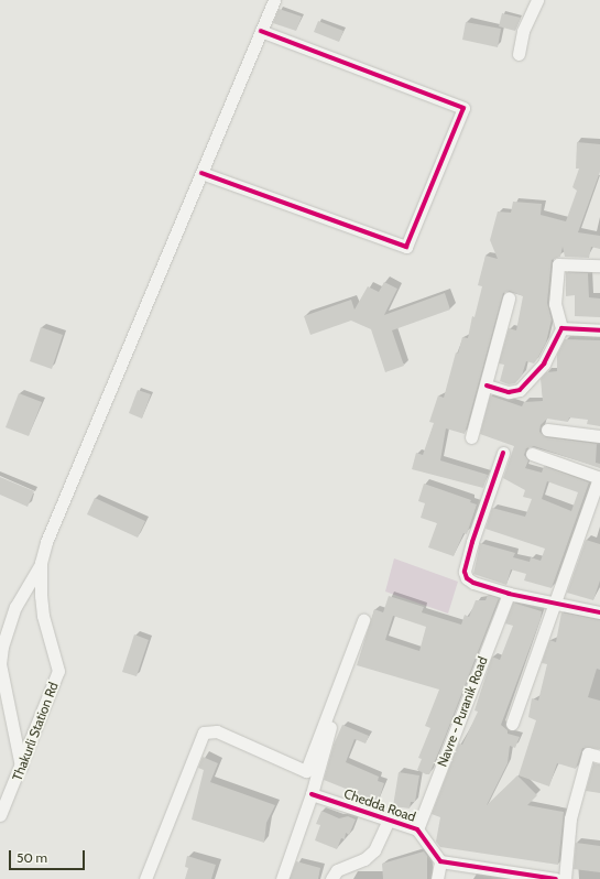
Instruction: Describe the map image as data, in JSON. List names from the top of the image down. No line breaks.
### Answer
{"streets":{"street":["Navre - Puranik Road","Thakurli Station Rd","Chedda Road"]},"crossings":[["Navre - Puranik Road","Chedda Road"]],"scale_bar":"50 m"}
